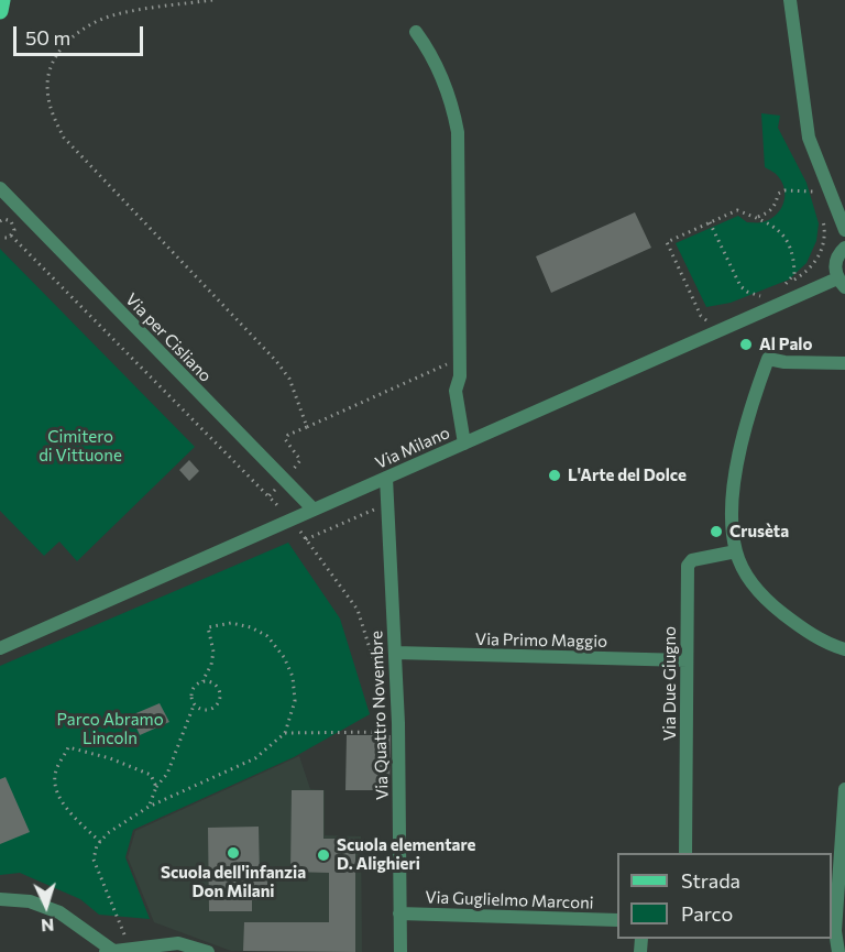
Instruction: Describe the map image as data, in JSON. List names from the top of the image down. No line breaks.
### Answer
{"streets":{"street":["Via per Cisliano","Via Milano","Via Primo Maggio","Via Due Giugno","Via Quattro Novembre","Via Guglielmo Marconi"]},"crossings":[["Via per Cisliano","Via Milano"],["Via Milano","Via Quattro Novembre"],["Via Primo Maggio","Via Due Giugno"],["Via Primo Maggio","Via Quattro Novembre"],["Via Quattro Novembre","Via Guglielmo Marconi"]],"parks":["Cimitero di Vittuone","Parco Abramo Lincoln"],"places":["Al Palo","L'Arte del Dolce","Crusèta","Scuola dell'infanzia Don Milani","Scuola elementare D. Alighieri"],"legend":["Strada","Parco"],"scale_bar":"50 m","north":"bottom"}
